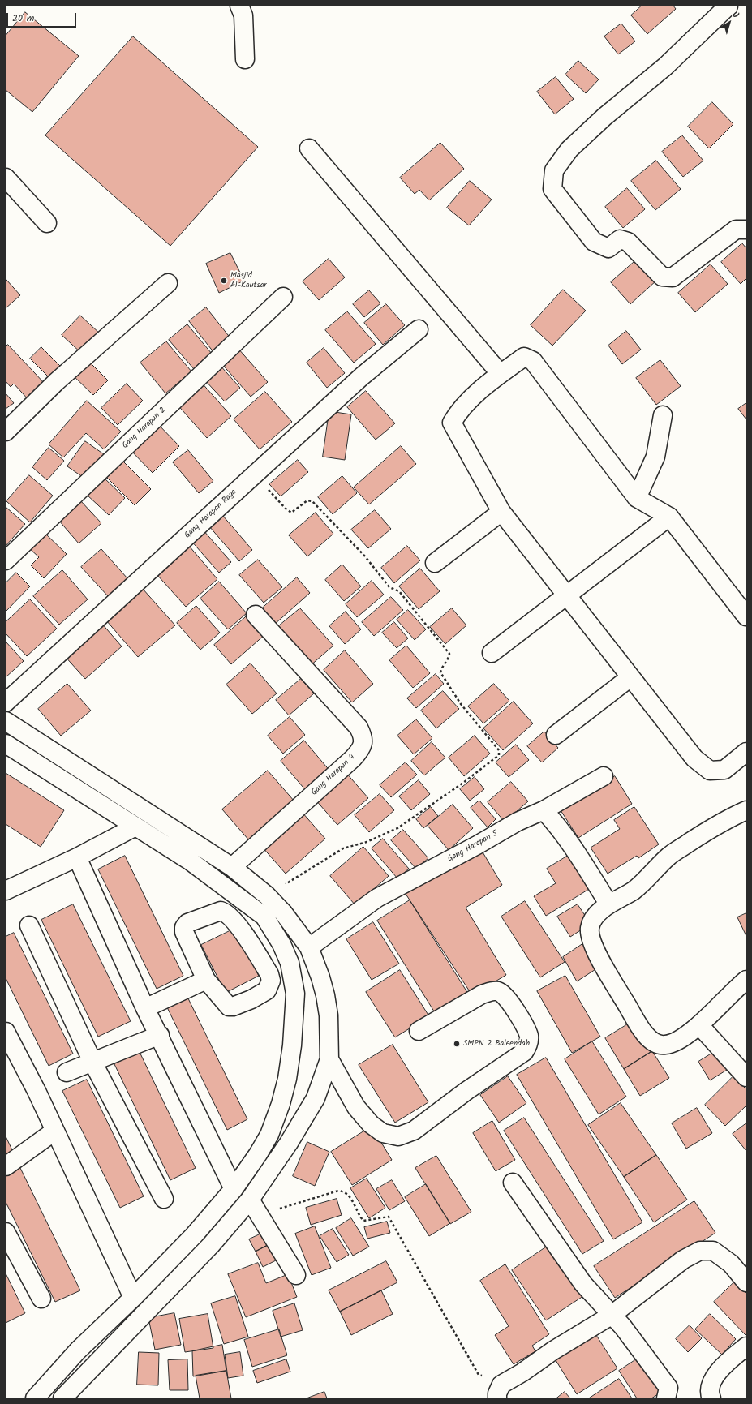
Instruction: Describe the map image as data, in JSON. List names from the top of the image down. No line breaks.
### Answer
{"streets":{"street":["Gang Harapan 2","Gang Harapan Raya","Gang Harapan 4","Gang Harapan 5"]},"places":["Masjid Al-Kautsar","SMPN 2 Baleendah"],"scale_bar":"20 m","north":"top right"}
